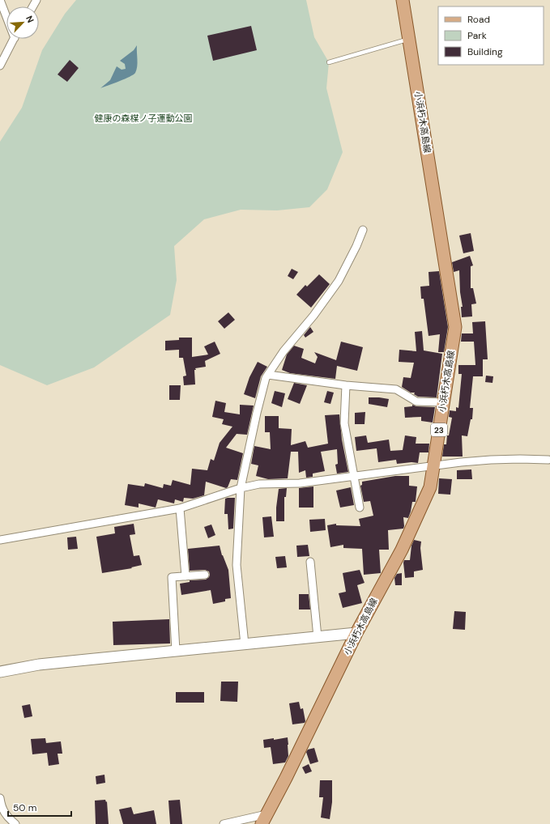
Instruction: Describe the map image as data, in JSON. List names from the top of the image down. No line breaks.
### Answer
{"streets":{"main road":["小浜朽木高島線","23"]},"parks":["健康の森楳ノ子運動公園"],"legend":["Road","Park","Building"],"scale_bar":"50 m","north":"top right"}
